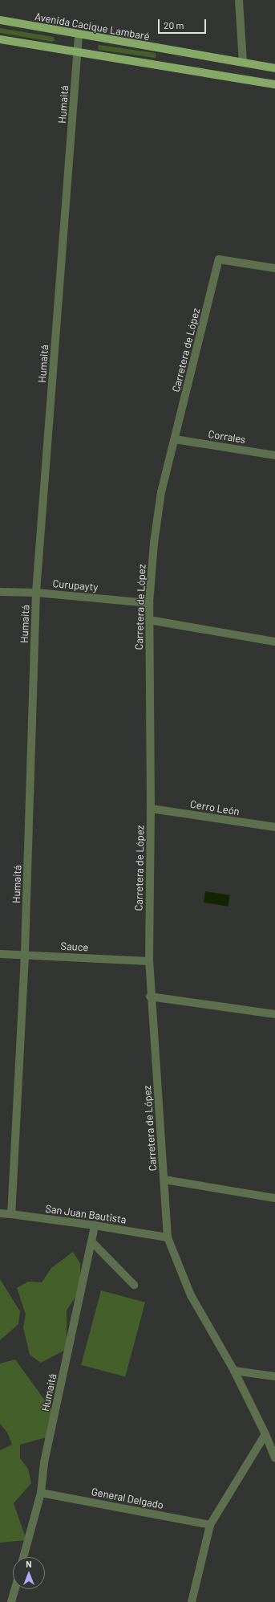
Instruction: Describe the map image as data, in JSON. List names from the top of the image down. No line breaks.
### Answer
{"streets":{"main road":["Avenida Cacique Lambaré"],"street":["Humaitá","Carretera de López","Corrales","Curupayty","Cerro León","Sauce","San Juan Bautista","General Delgado"]},"crossings":[["Avenida Cacique Lambaré","Humaitá"],["Humaitá","Curupayty"],["Humaitá","Sauce"],["Humaitá","San Juan Bautista"],["Humaitá","General Delgado"],["Carretera de López","Corrales"],["Carretera de López","Curupayty"],["Carretera de López","Cerro León"],["Carretera de López","Sauce"],["Carretera de López","San Juan Bautista"]],"scale_bar":"20 m","north":"top"}
